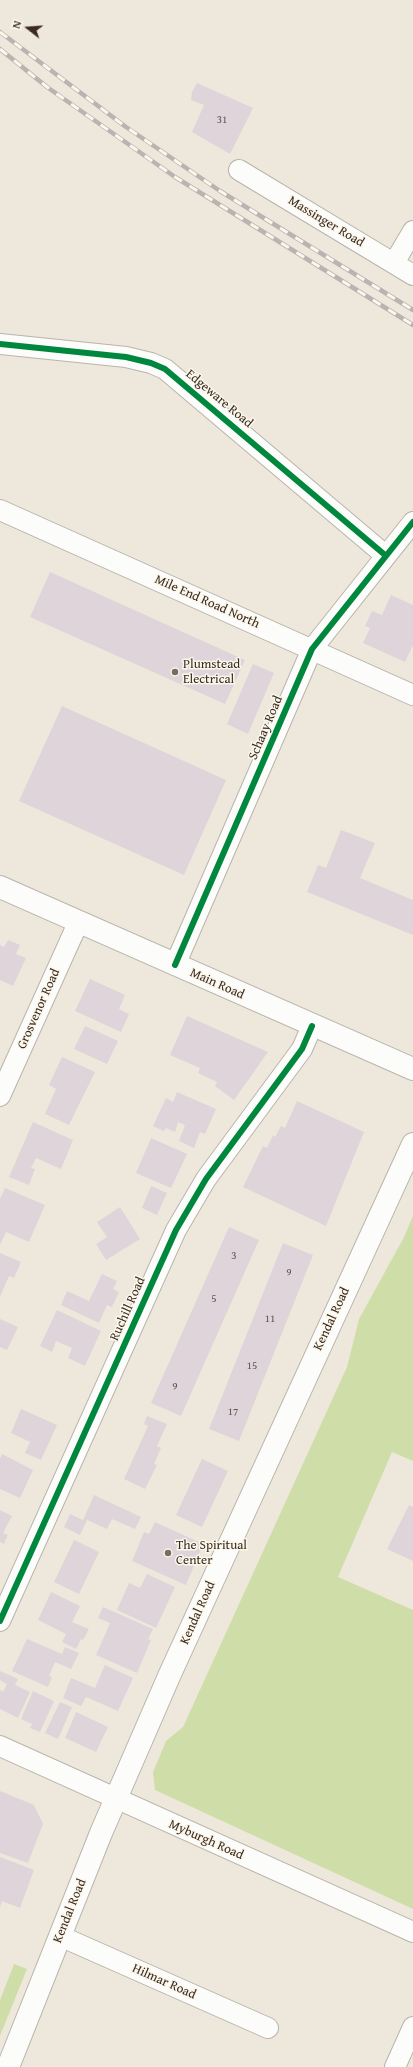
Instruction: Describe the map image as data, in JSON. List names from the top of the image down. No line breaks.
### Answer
{"streets":{"main road":["Main Road","Kendal Road"],"street":["Massinger Road","Edgeware Road","Mile End Road North","Schaay Road","Grosvenor Road","Ruchill Road","Myburgh Road","Hilmar Road"]},"crossings":[["Edgeware Road","Schaay Road"],["Mile End Road North","Schaay Road"],["Schaay Road","Main Road"],["Main Road","Grosvenor Road"],["Main Road","Ruchill Road"],["Kendal Road","Myburgh Road"],["Kendal Road","Hilmar Road"]],"places":["Plumstead Electrical","The Spiritual Center"],"house_numbers":["31","3","9","5","11","15","9","17"],"north":"left"}
